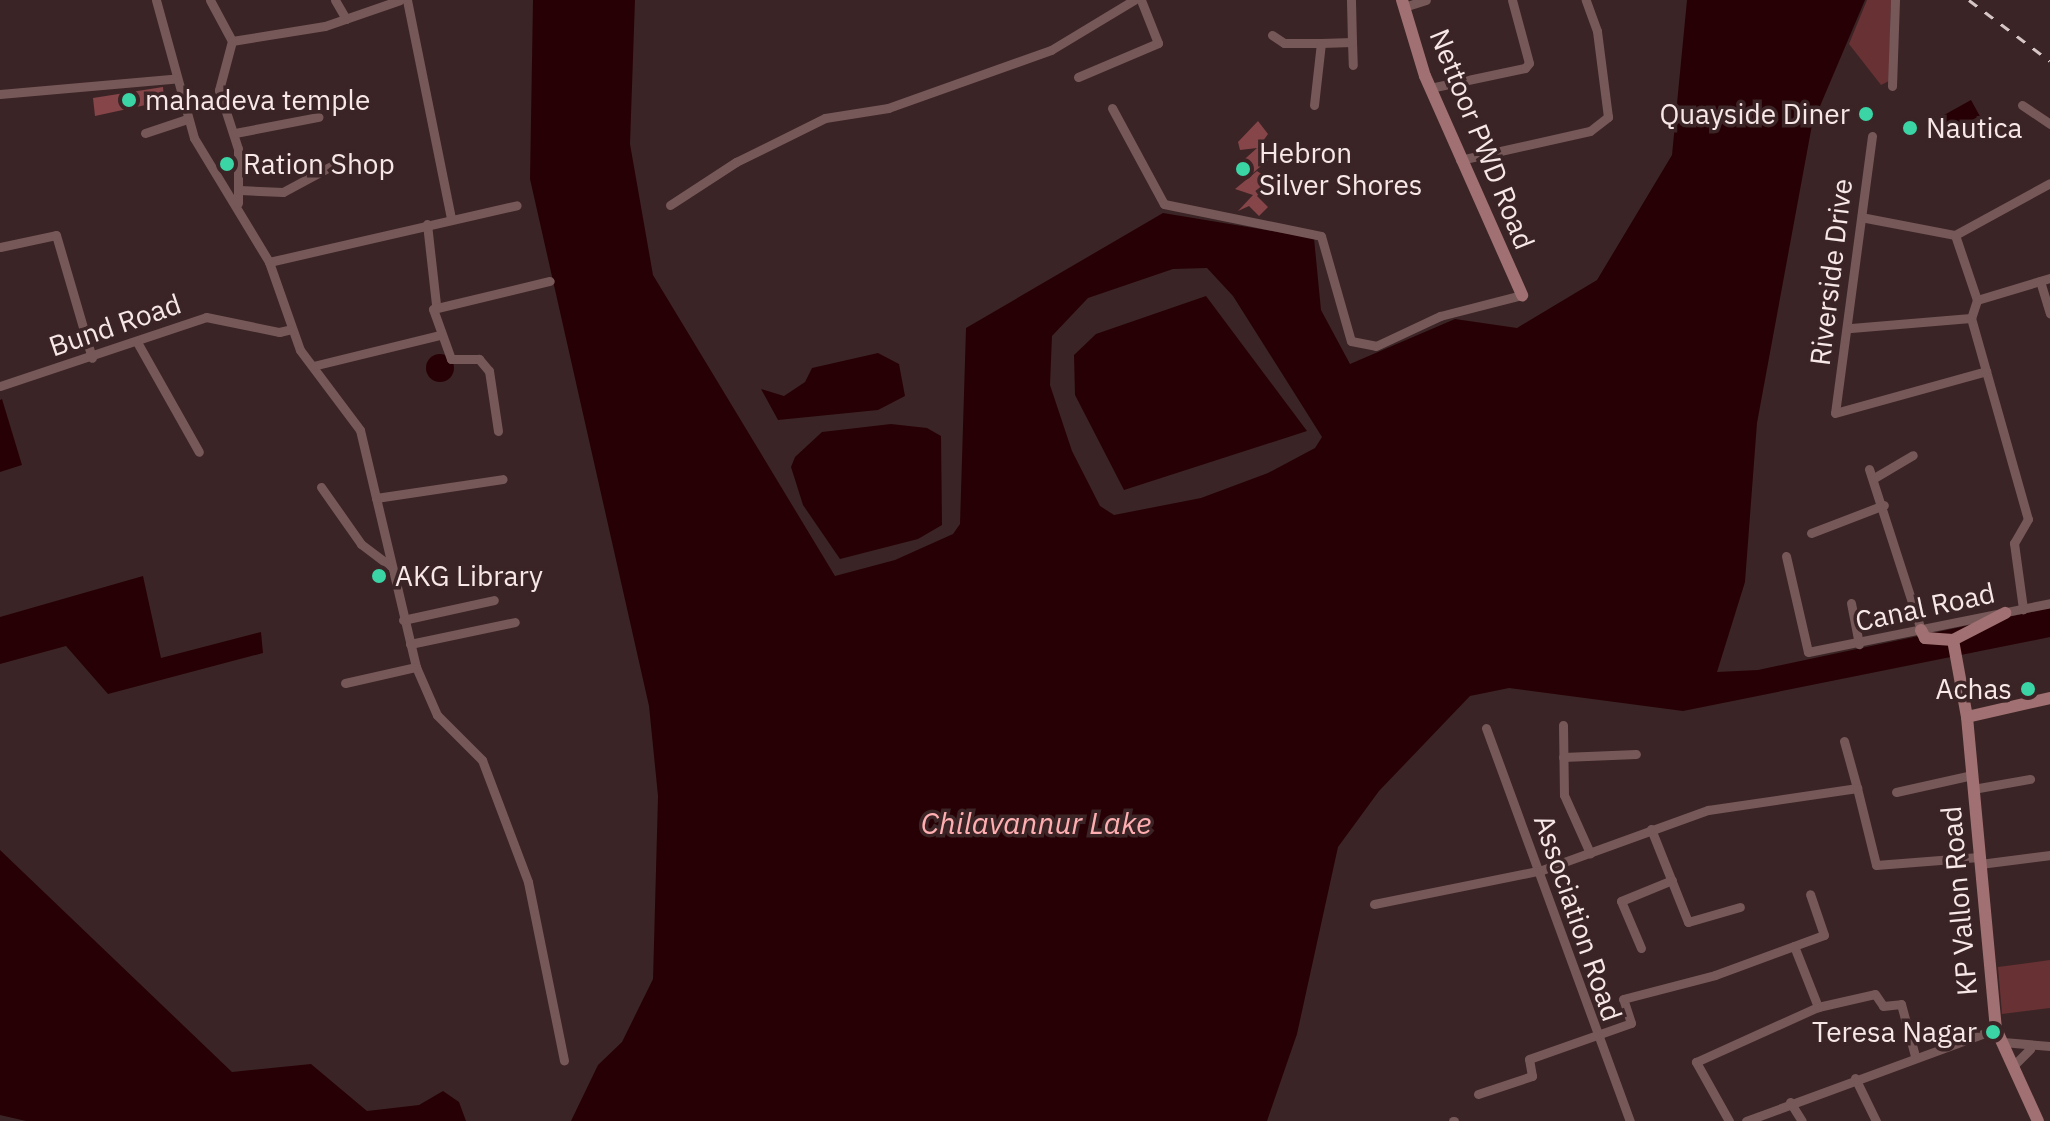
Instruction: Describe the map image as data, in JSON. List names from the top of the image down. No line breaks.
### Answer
{"streets":{"street":["Nettoor PWD Road","Riverside Drive","Bund Road","Canal Road","KP Vallon Road","Association Road"]},"water":["Chilavannur Lake"],"places":["mahadeva temple","Quayside Diner","Nautica","Ration Shop","Hebron Silver Shores","AKG Library","Achas","Teresa Nagar"]}
